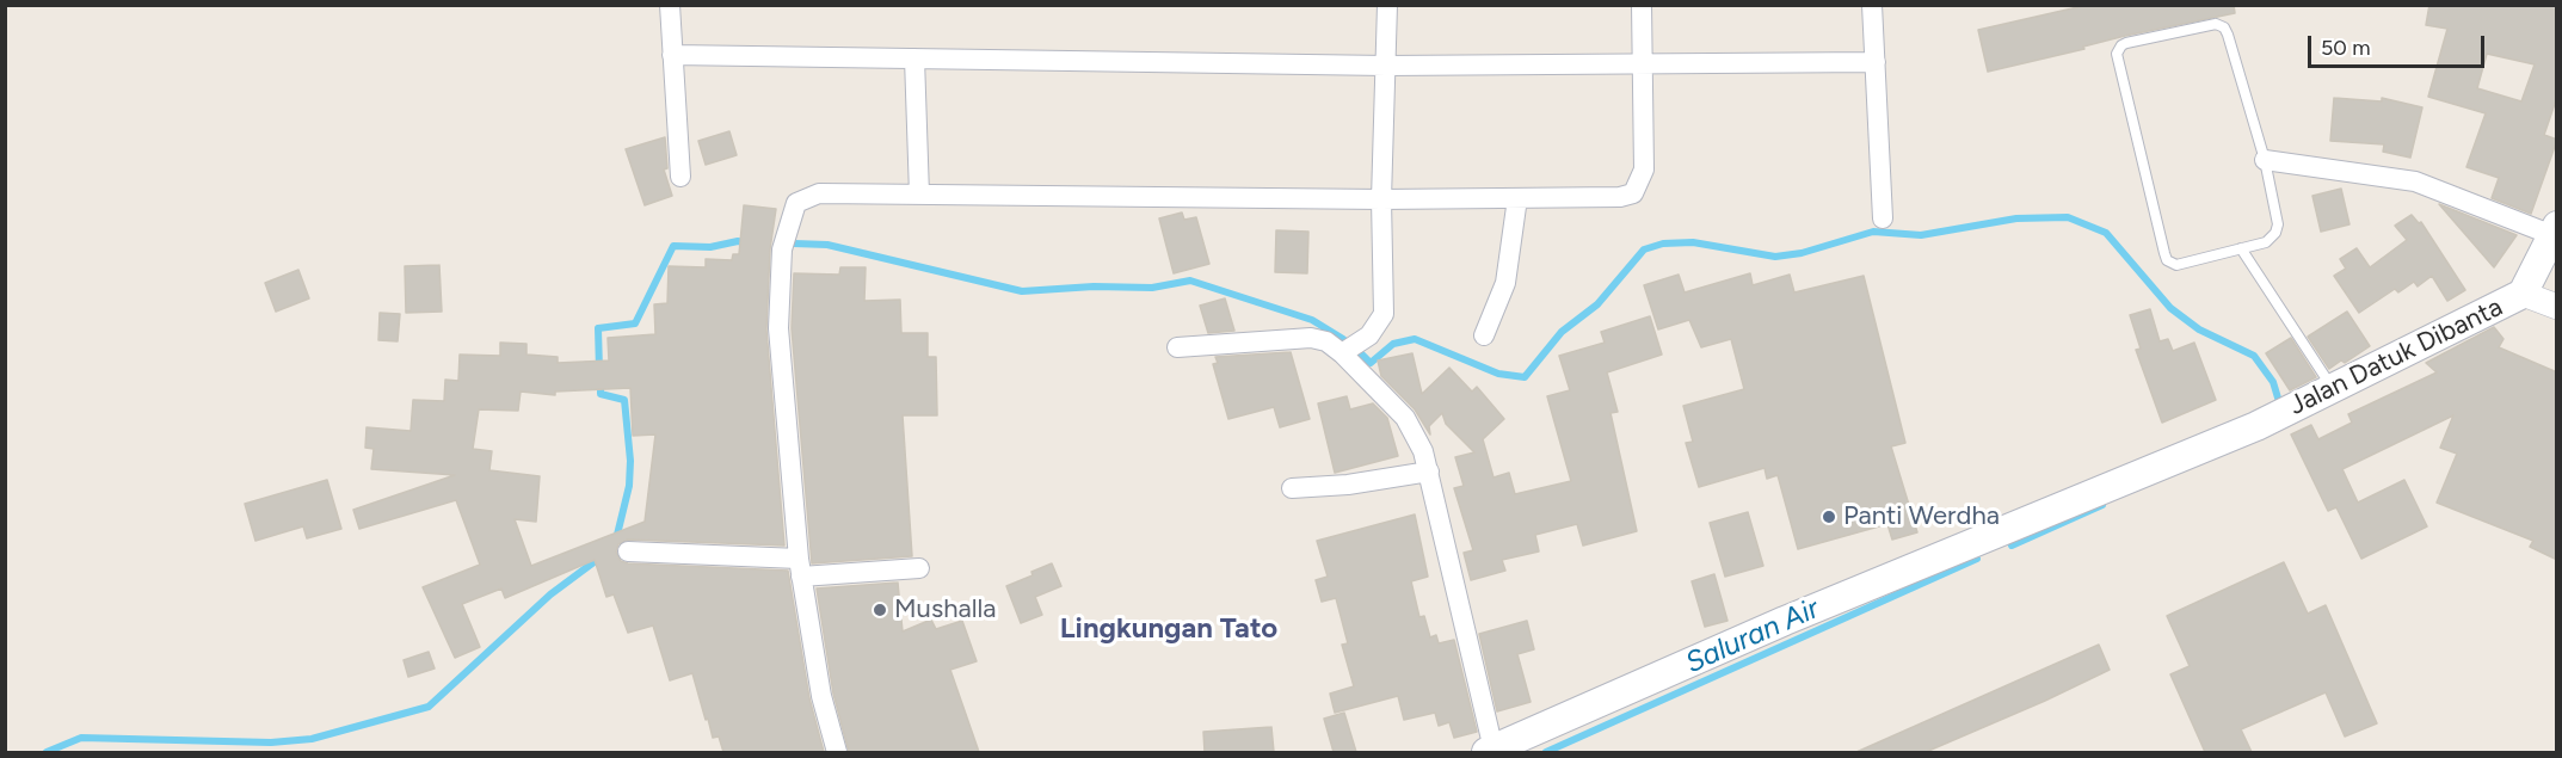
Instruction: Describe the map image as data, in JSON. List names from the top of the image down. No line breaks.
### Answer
{"streets":{"main road":["Jalan Datuk Dibanta"]},"districts":["Lingkungan Tato"],"water":["Saluran Air"],"places":["Panti Werdha","Mushalla"],"scale_bar":"50 m"}
